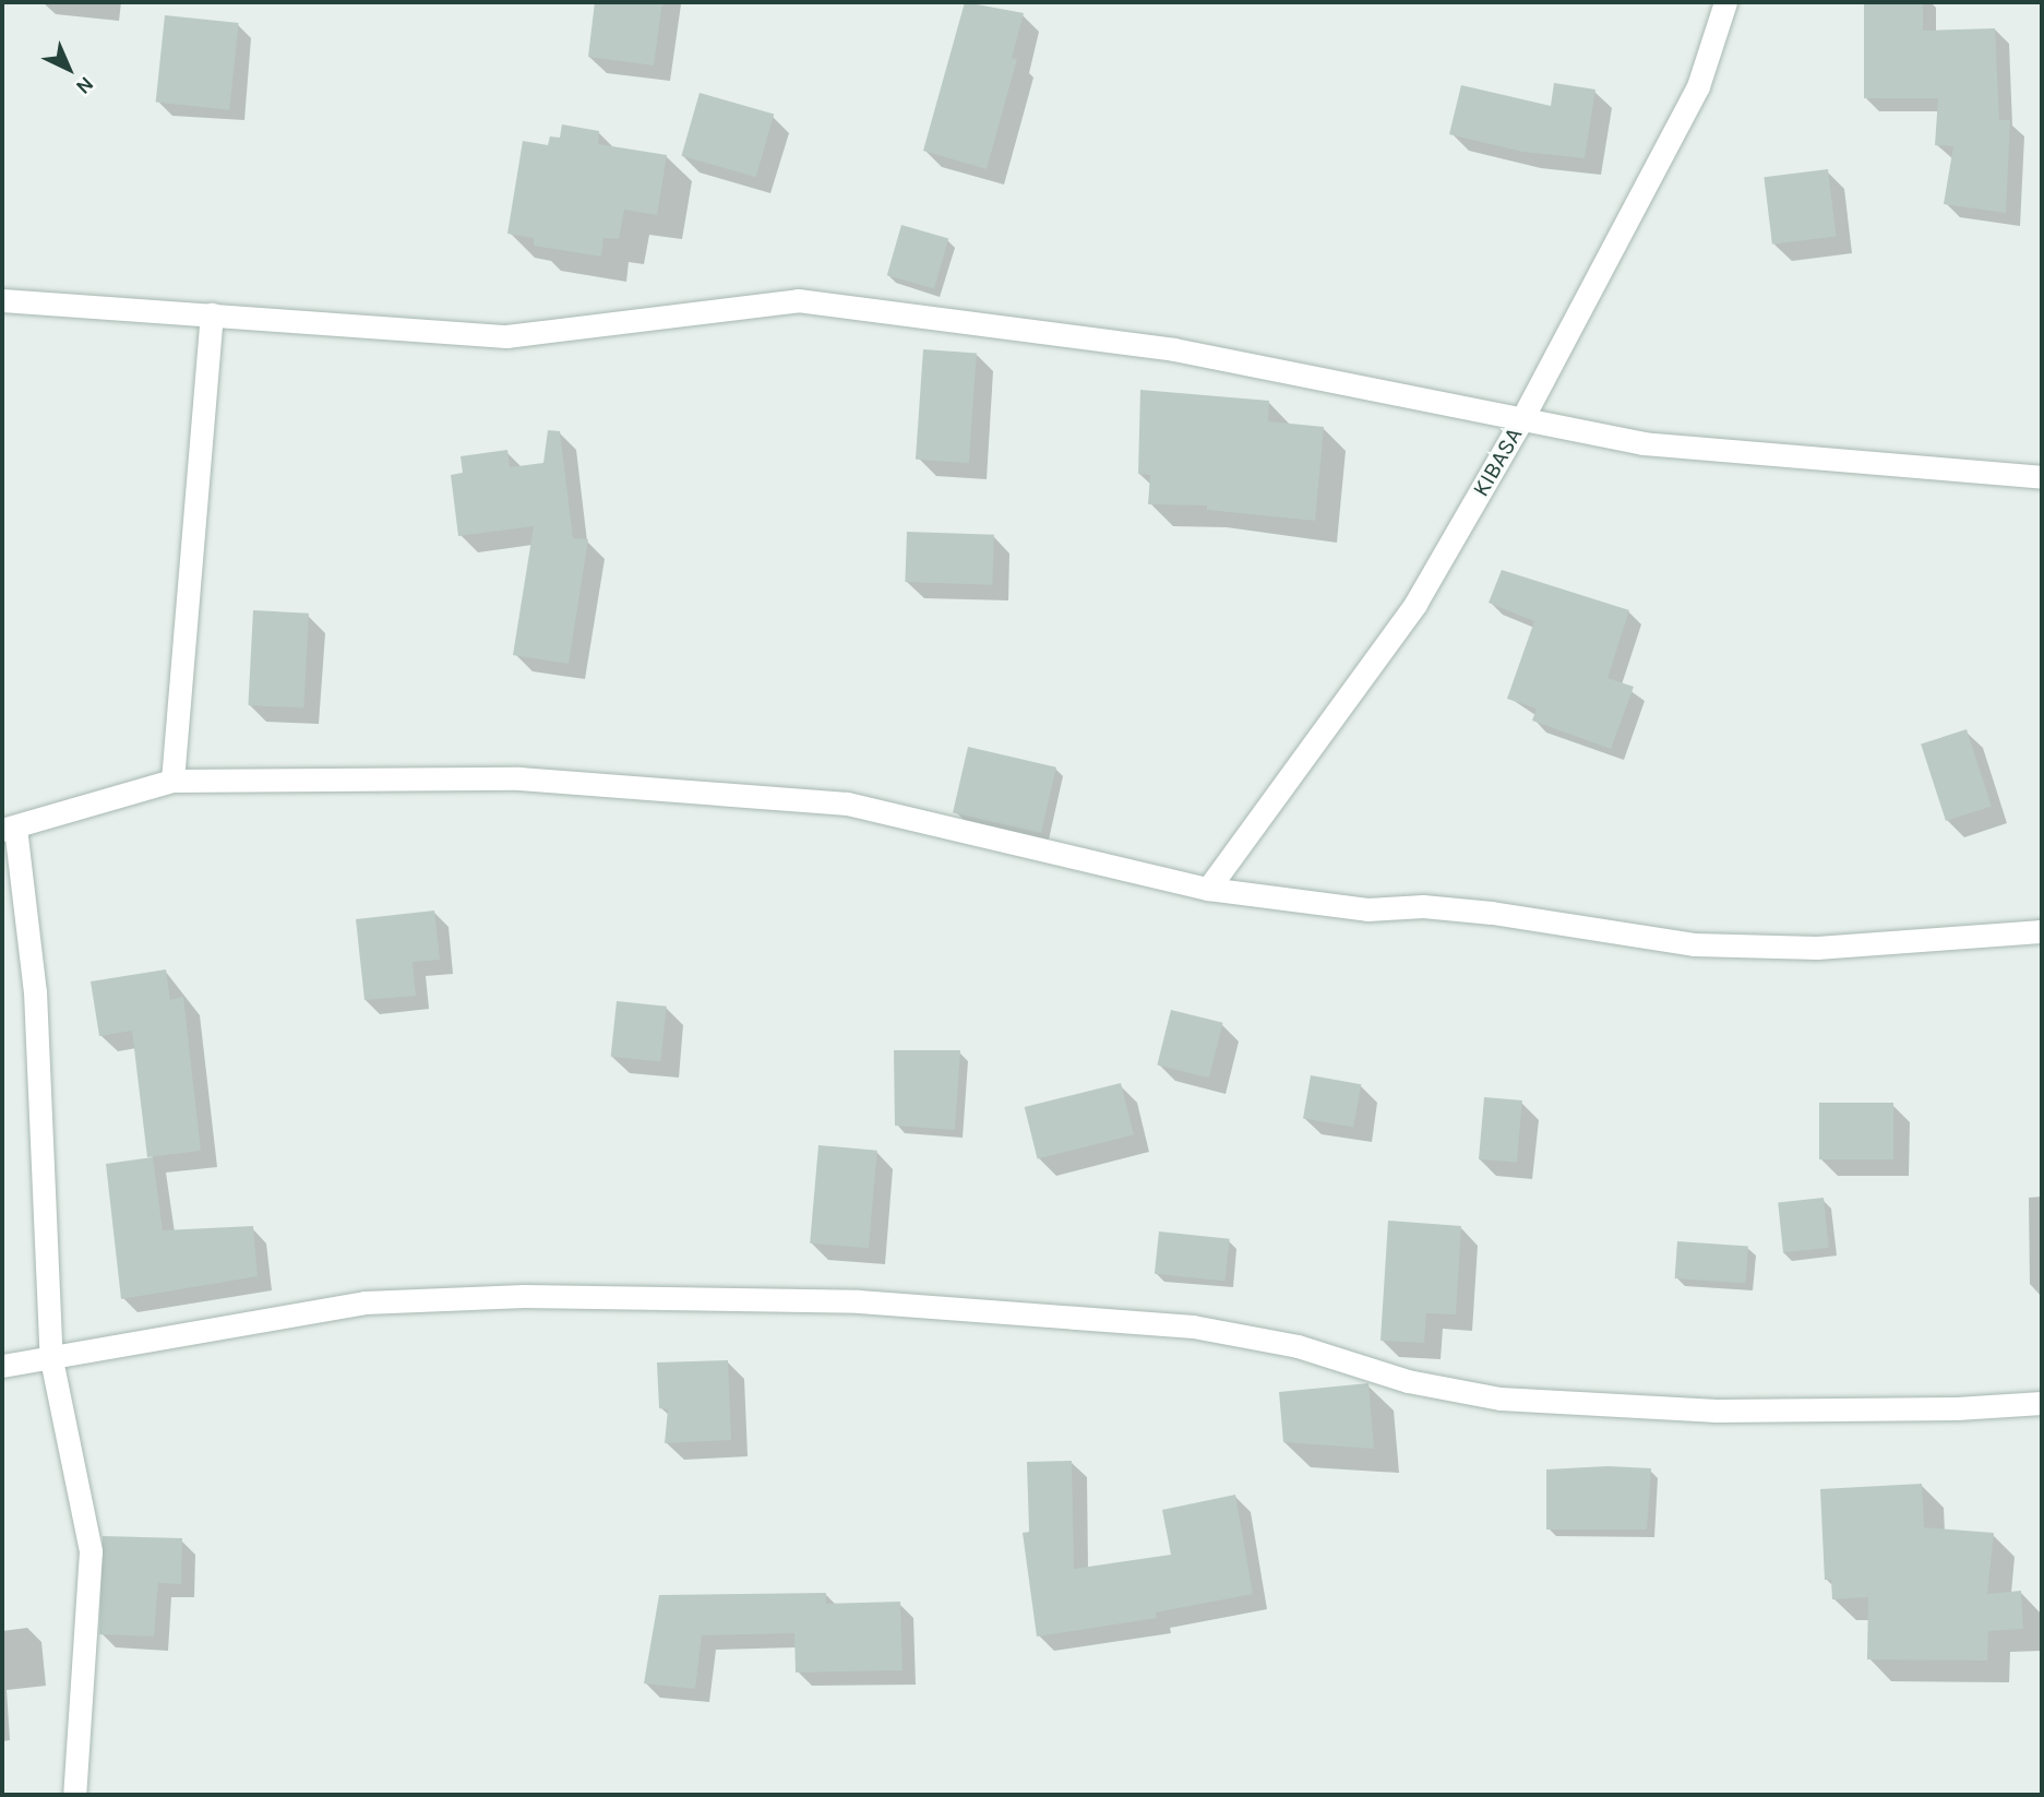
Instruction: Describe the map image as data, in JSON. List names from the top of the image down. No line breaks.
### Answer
{"streets":{"street":["KIBASA"]},"north":"bottom right"}
